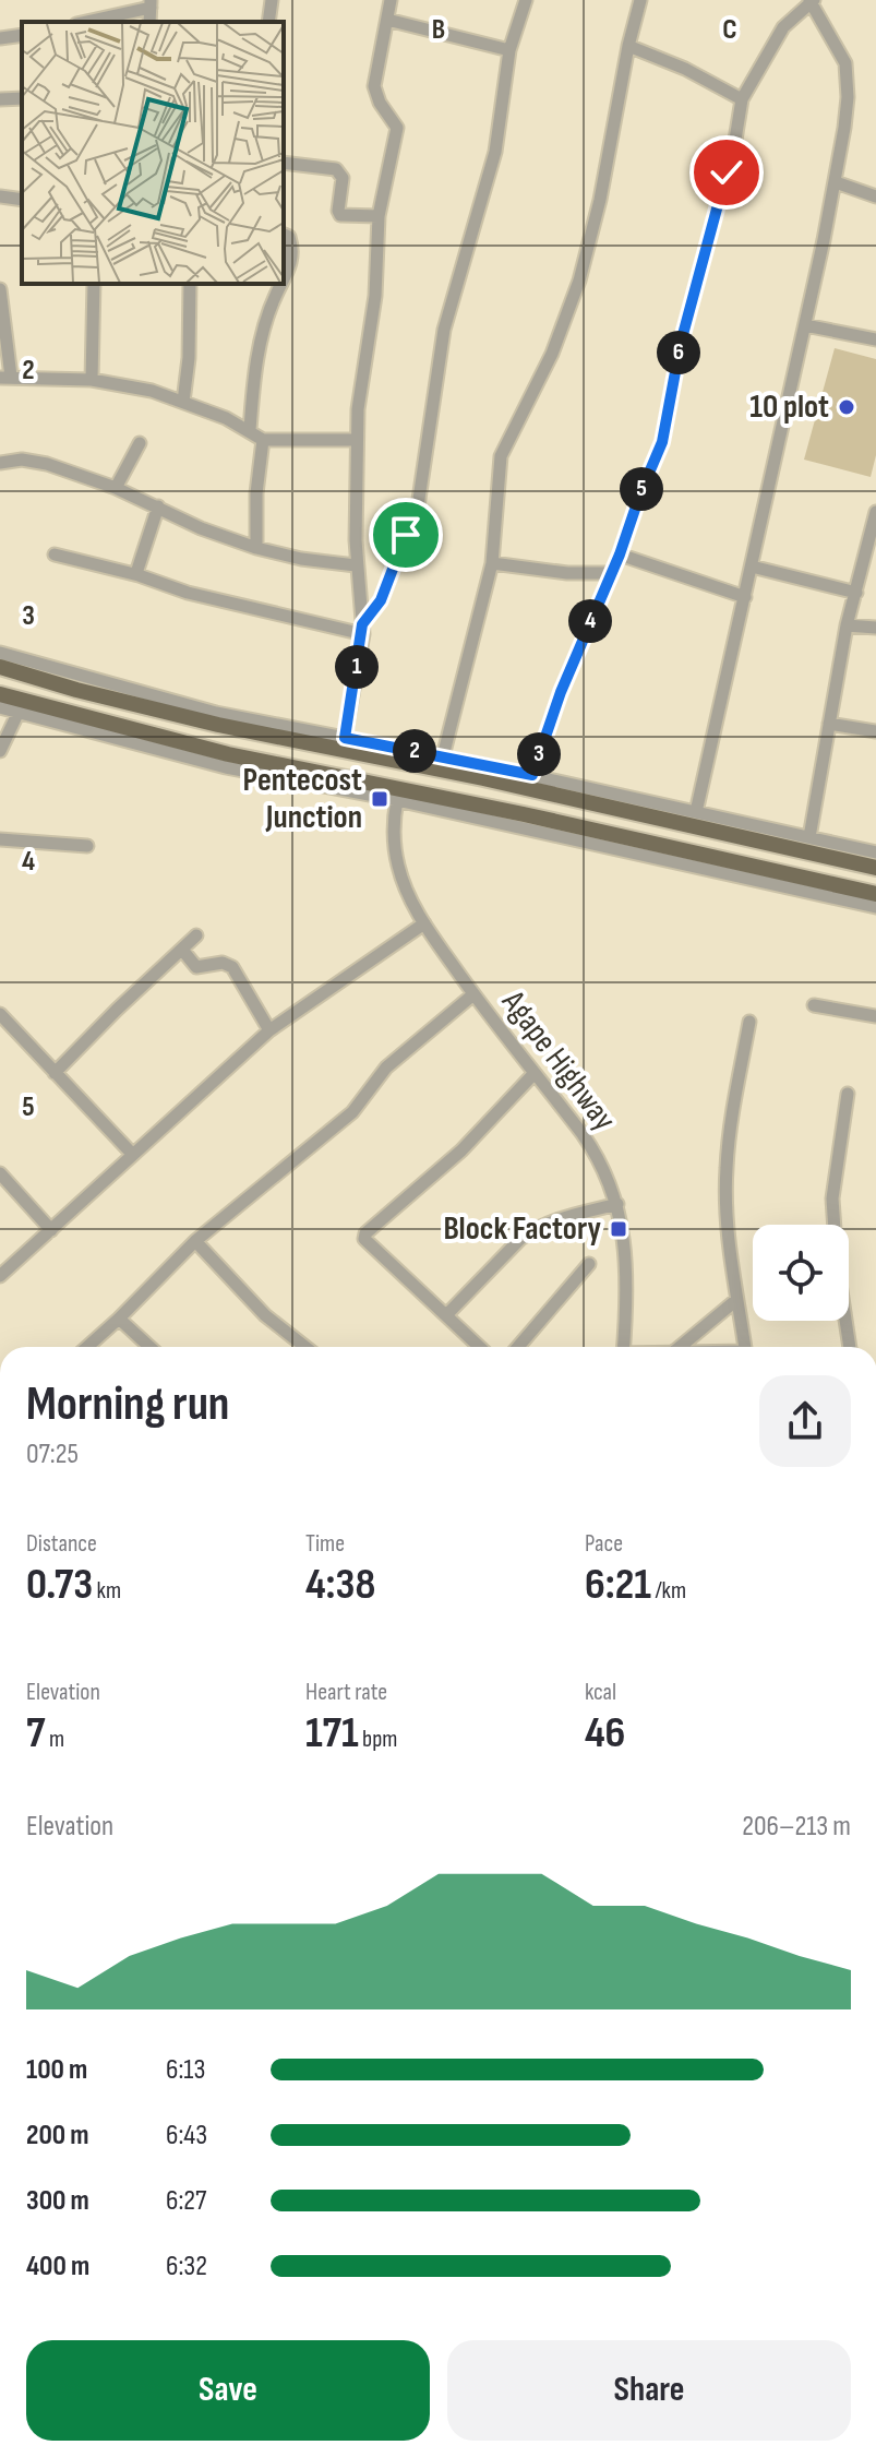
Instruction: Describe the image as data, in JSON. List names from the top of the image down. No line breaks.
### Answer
{"streets":{"street":["Agape Highway"]},"places":{"other":["10 plot"],"transit":["Pentecost Junction","Block Factory"]},"page":{"pins":["6","5","4","1","2","3"],"heading":["Morning run","07:25"],"stats":[["Distance","0.73 km"],["Time","4:38"],["Pace","6:21 /km"],["Elevation","7 m"],["Heart rate","171 bpm"],["kcal","46"]],"chart":["Elevation","206–213 m"],"list":[{"name":"100 m","note":"6:13"},{"name":"200 m","note":"6:43"},{"name":"300 m","note":"6:27"},{"name":"400 m","note":"6:32"}],"buttons":["Save","Share"]},"grid":{"columns":["B","C"],"rows":["2","3","4","5"]}}
